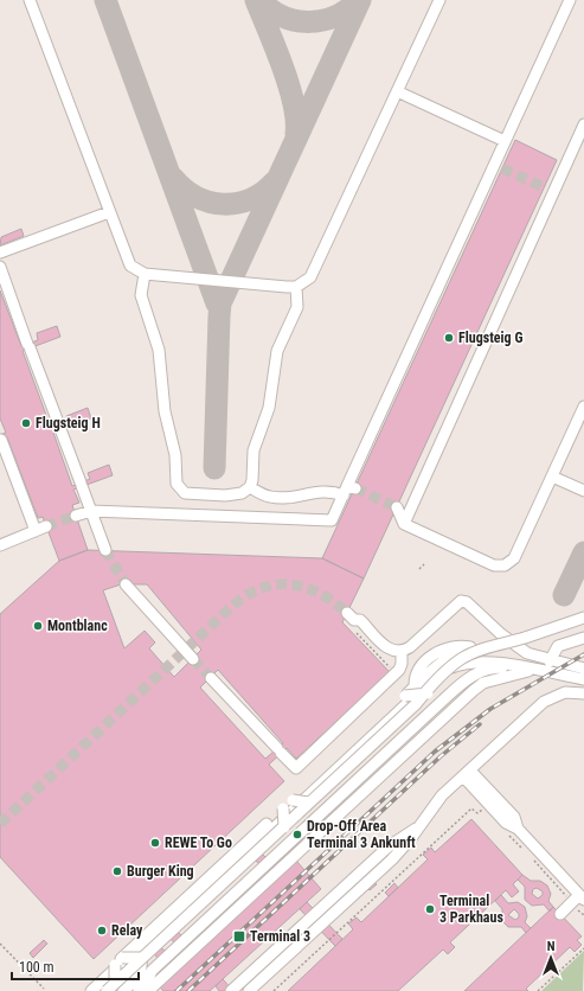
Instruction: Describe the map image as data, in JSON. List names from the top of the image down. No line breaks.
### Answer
{"places":{"other":["Flugsteig G","Flugsteig H","Montblanc","Drop-Off Area Terminal 3 Ankunft","REWE To Go","Burger King","Terminal 3 Parkhaus","Relay"],"transit":["Terminal 3"]},"scale_bar":"100 m","north":"top"}
